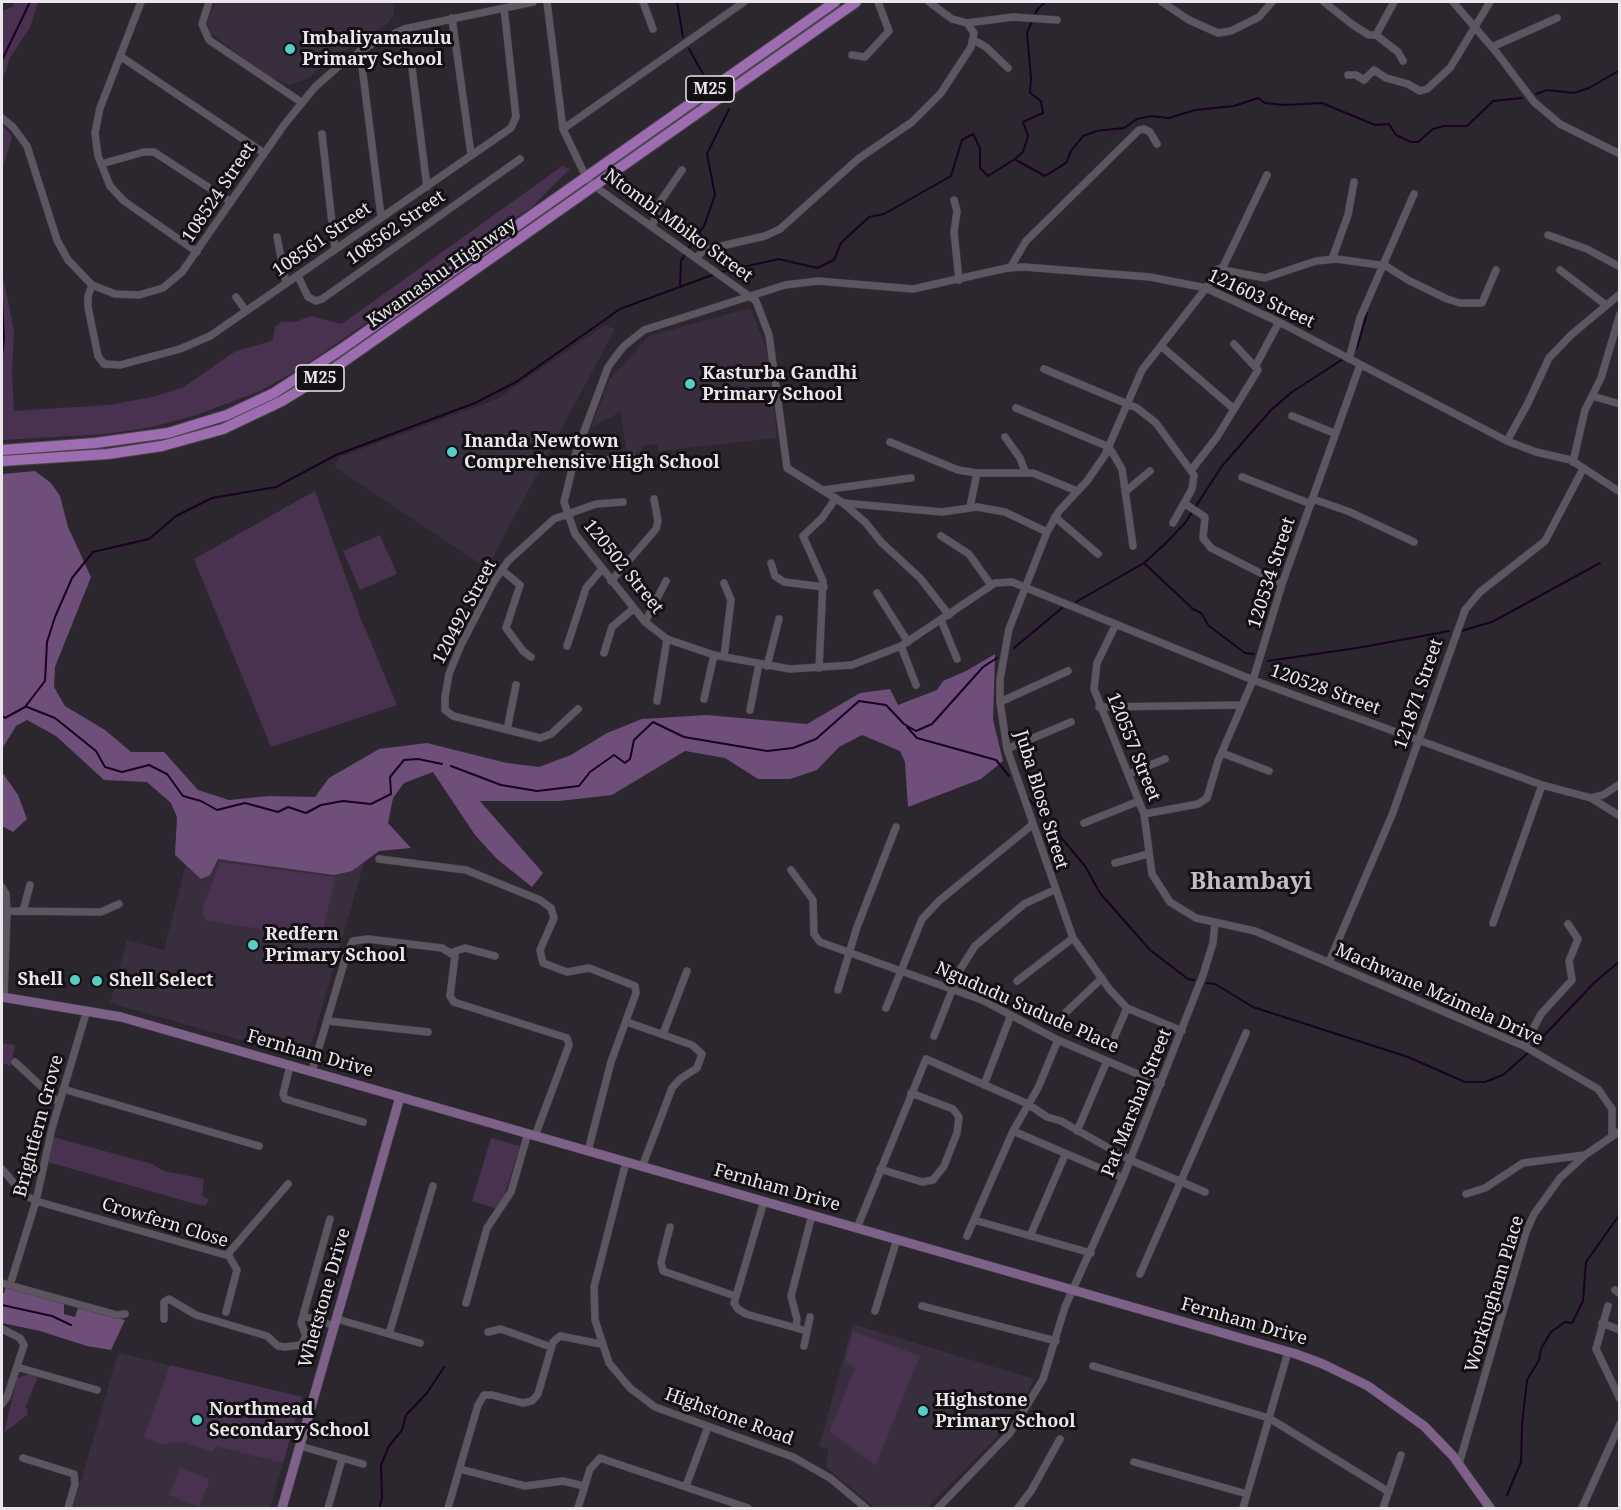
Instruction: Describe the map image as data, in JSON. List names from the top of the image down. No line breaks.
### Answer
{"streets":{"main road":["M25","Kwamashu Highway"],"street":["108524 Street","Ntombi Mbiko Street","108562 Street","108561 Street","121603 Street","120502 Street","120534 Street","120492 Street","120528 Street","121871 Street","120557 Street","Juba Blose Street","Machwane Mzimela Drive","Ngududu Sudude Place","Fernham Drive","Pat Marshal Street","Brightfern Grove","Crowfern Close","Workingham Place","Whetstone Drive","Highstone Road"]},"crossings":[["108524 Street","108561 Street"],["Ntombi Mbiko Street","Kwamashu Highway"],["Ntombi Mbiko Street","121603 Street"],["Ntombi Mbiko Street","120502 Street"],["108562 Street","108561 Street"],["121603 Street","120502 Street"],["121603 Street","120534 Street"],["121603 Street","121871 Street"],["121603 Street","Juba Blose Street"],["120502 Street","120492 Street"],["120534 Street","120528 Street"],["120534 Street","120557 Street"],["120528 Street","121871 Street"],["120528 Street","120557 Street"],["120528 Street","Juba Blose Street"],["121871 Street","Machwane Mzimela Drive"],["120557 Street","Machwane Mzimela Drive"],["120557 Street","Pat Marshal Street"],["Juba Blose Street","Pat Marshal Street"],["Machwane Mzimela Drive","Pat Marshal Street"],["Machwane Mzimela Drive","Workingham Place"],["Ngududu Sudude Place","Pat Marshal Street"],["Fernham Drive","Pat Marshal Street"],["Fernham Drive","Brightfern Grove"],["Fernham Drive","Workingham Place"],["Fernham Drive","Whetstone Drive"],["Fernham Drive","Highstone Road"],["Brightfern Grove","Crowfern Close"]],"districts":["Bhambayi"],"places":["Imbaliyamazulu Primary School","Kasturba Gandhi Primary School","Inanda Newtown Comprehensive High School","Redfern Primary School","Shell","Shell Select","Highstone Primary School","Northmead Secondary School"]}
